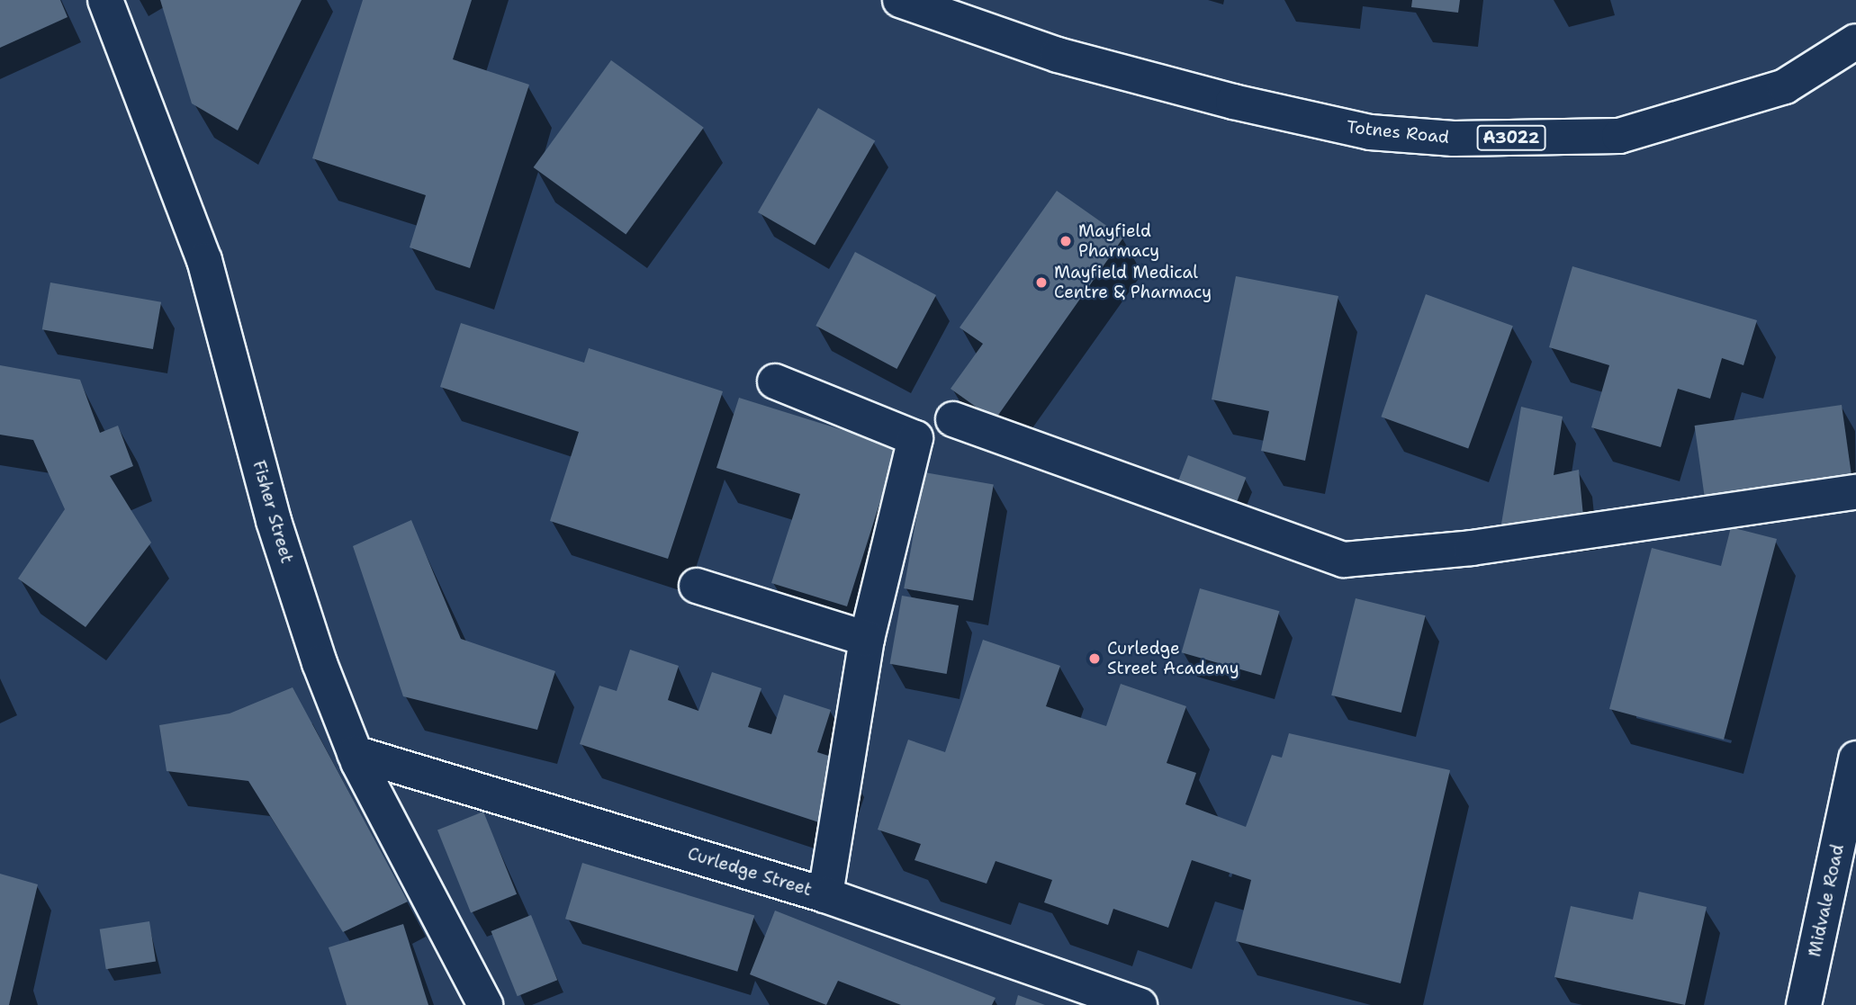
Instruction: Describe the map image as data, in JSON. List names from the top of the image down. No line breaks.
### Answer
{"streets":{"street":["Totnes Road","A3022","Fisher Street","Curledge Street","Midvale Road"]},"crossings":[["Fisher Street","Curledge Street"]],"places":["Mayfield Pharmacy","Mayfield Medical Centre & Pharmacy","Curledge Street Academy"]}
